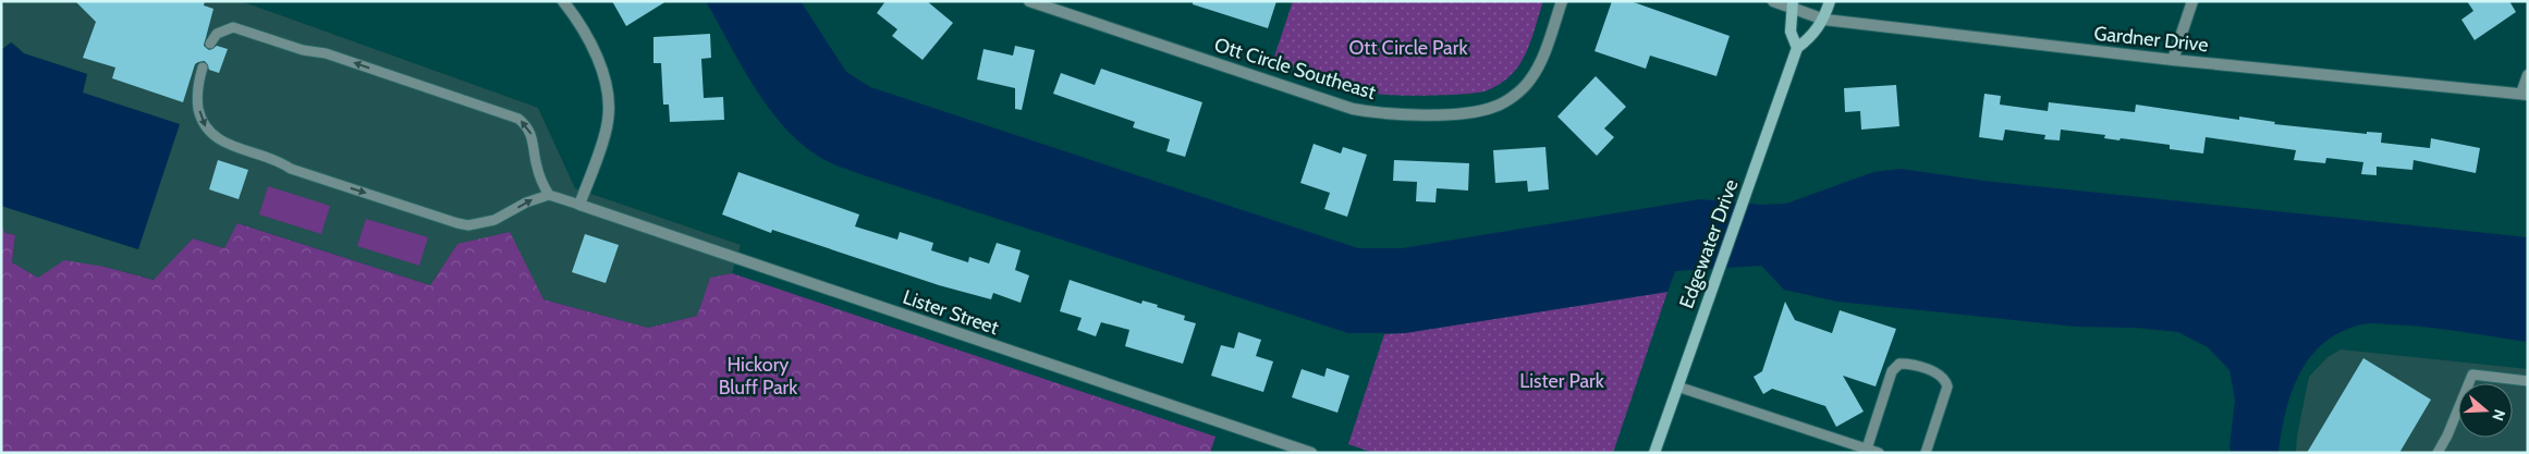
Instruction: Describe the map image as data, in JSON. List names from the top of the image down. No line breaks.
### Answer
{"streets":{"street":["Gardner Drive","Ott Circle Southeast","Edgewater Drive","Lister Street"]},"crossings":[["Gardner Drive","Edgewater Drive"]],"parks":["Ott Circle Park","Hickory Bluff Park","Lister Park"],"north":"right"}
